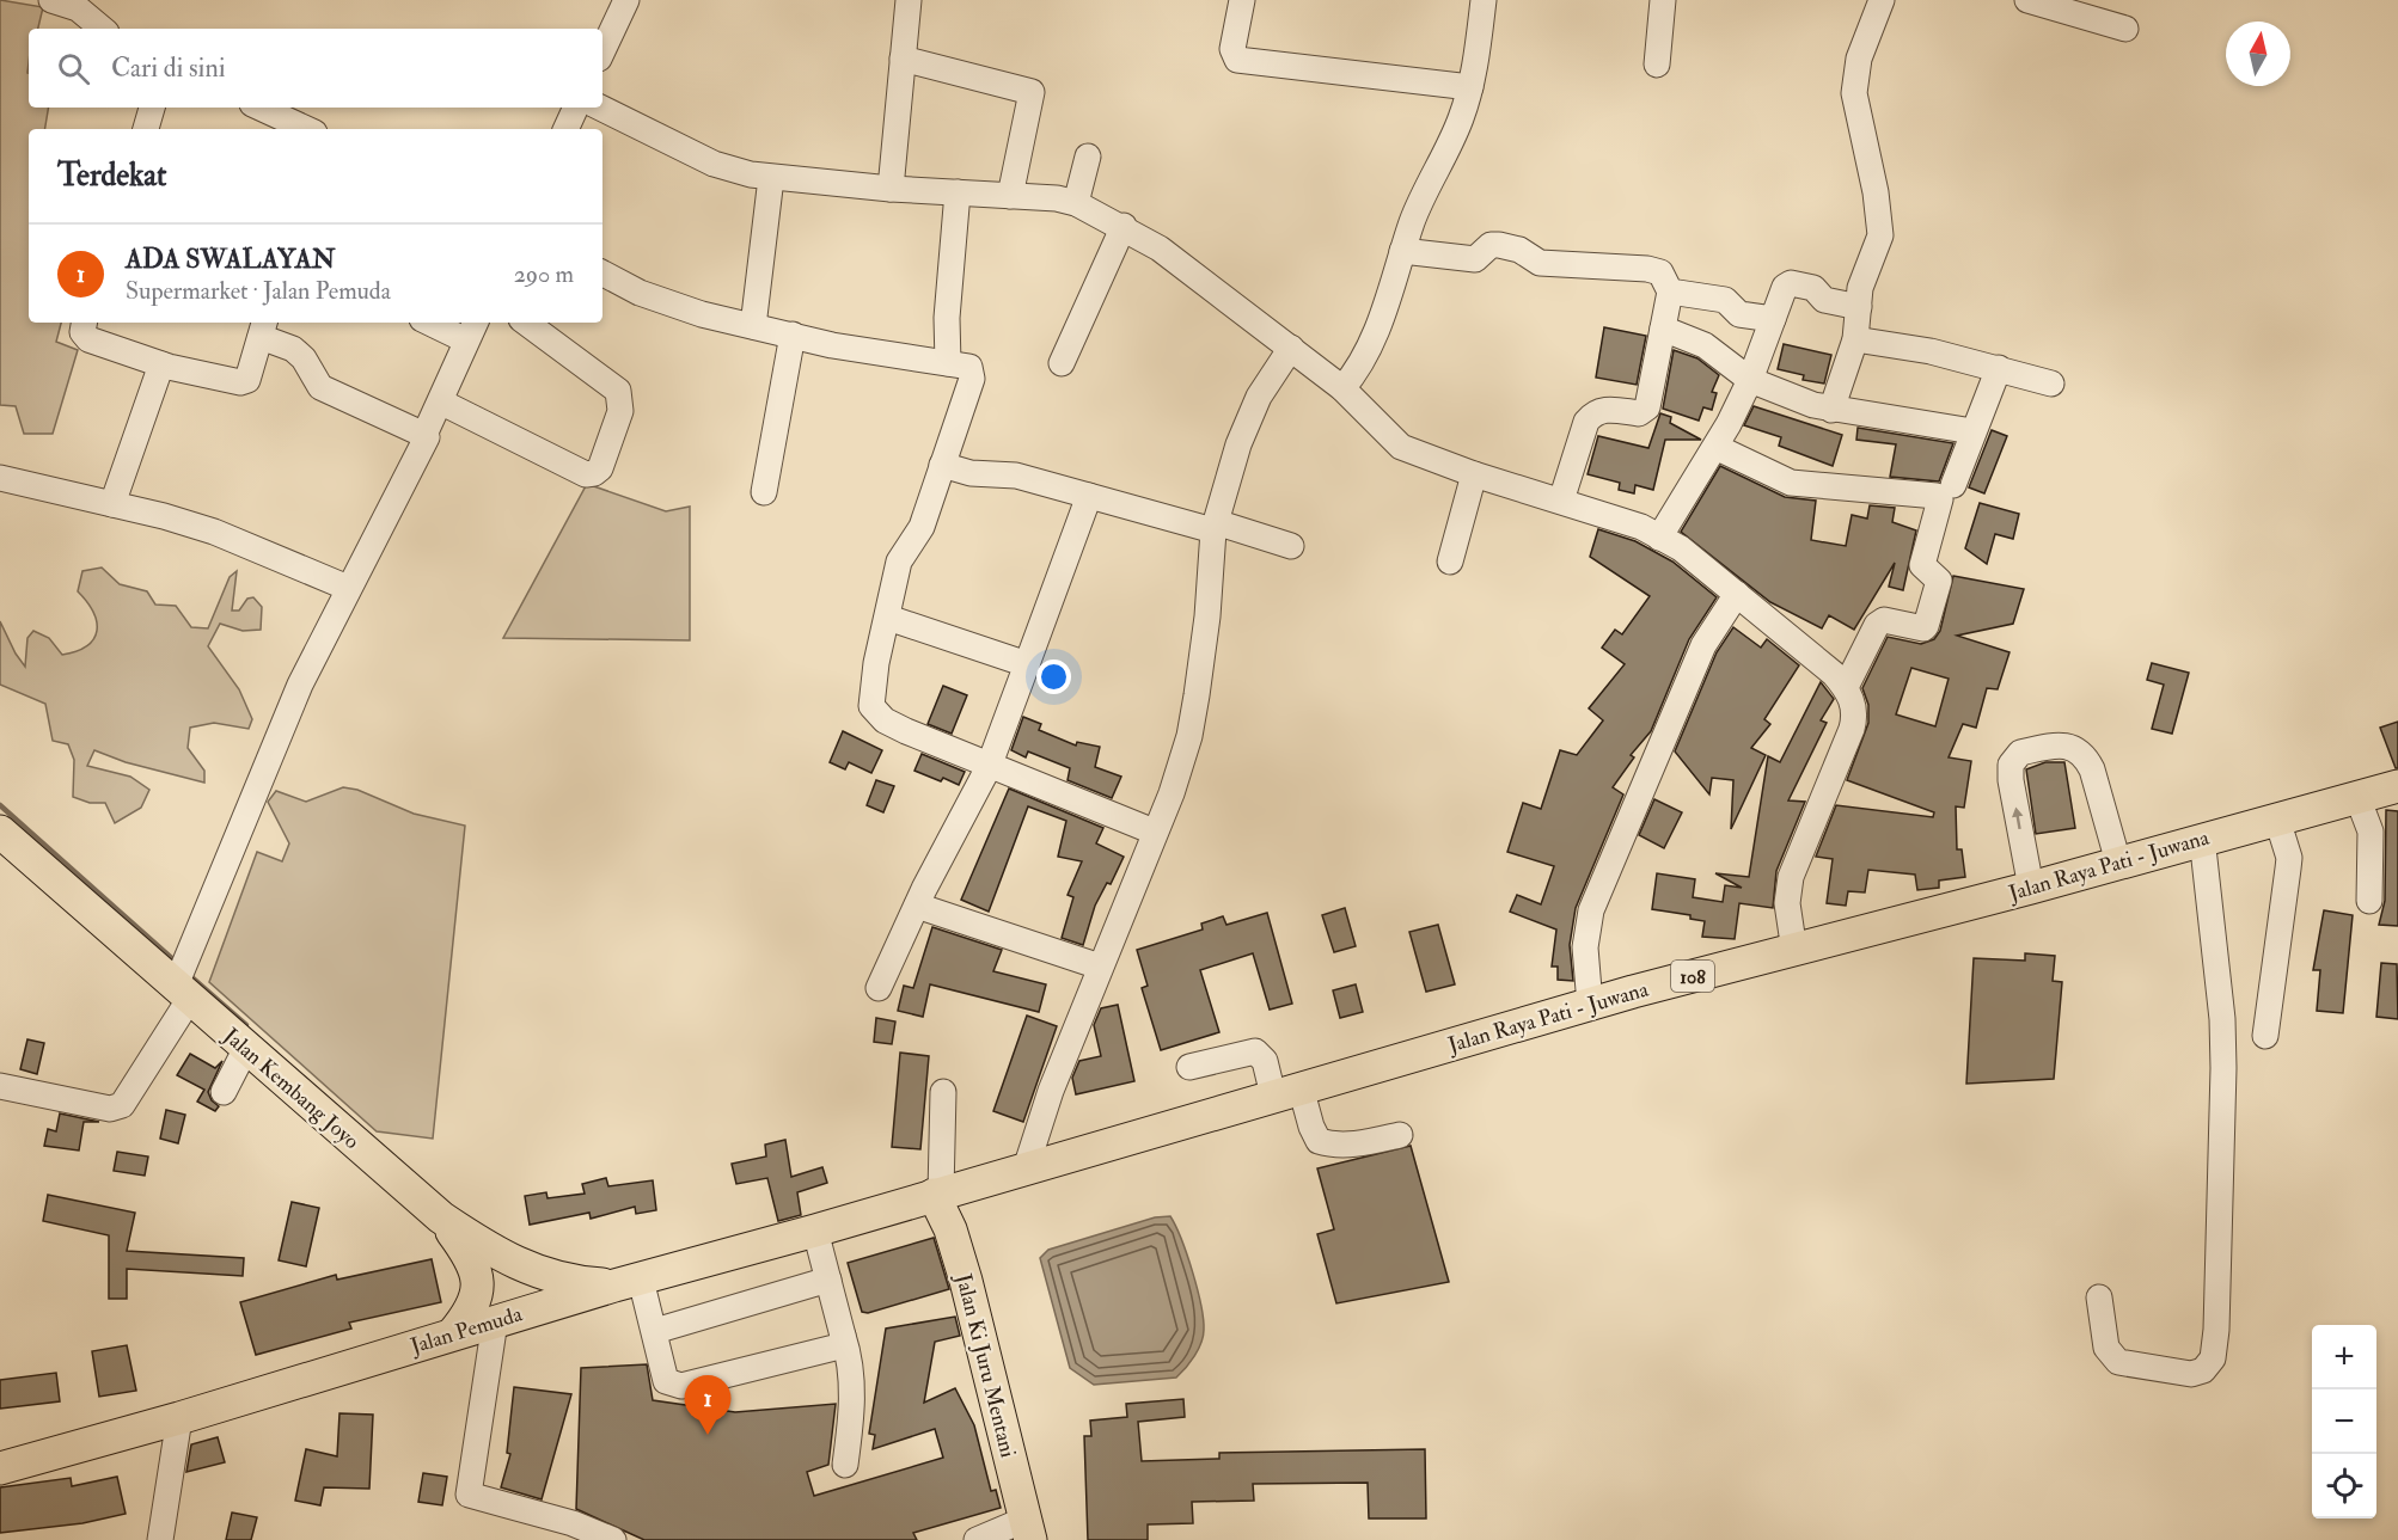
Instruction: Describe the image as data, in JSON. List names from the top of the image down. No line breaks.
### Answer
{"streets":{"main road":["Jalan Raya Pati - Juwana","108","Jalan Kembang Joyo","Jalan Pemuda","Jalan Ki Juru Mentani"]},"crossings":[["Jalan Raya Pati - Juwana","Jalan Pemuda"],["Jalan Raya Pati - Juwana","Jalan Ki Juru Mentani"],["Jalan Kembang Joyo","Jalan Pemuda"],["Jalan Pemuda","Jalan Ki Juru Mentani"]],"north":"top","page":{"search":"Cari di sini","heading":"Terdekat","list":[{"mark":"1","name":"ADA SWALAYAN","note":"Supermarket · Jalan Pemuda","value":"290 m"}],"map_buttons":["+","−"],"pins":"1"}}
